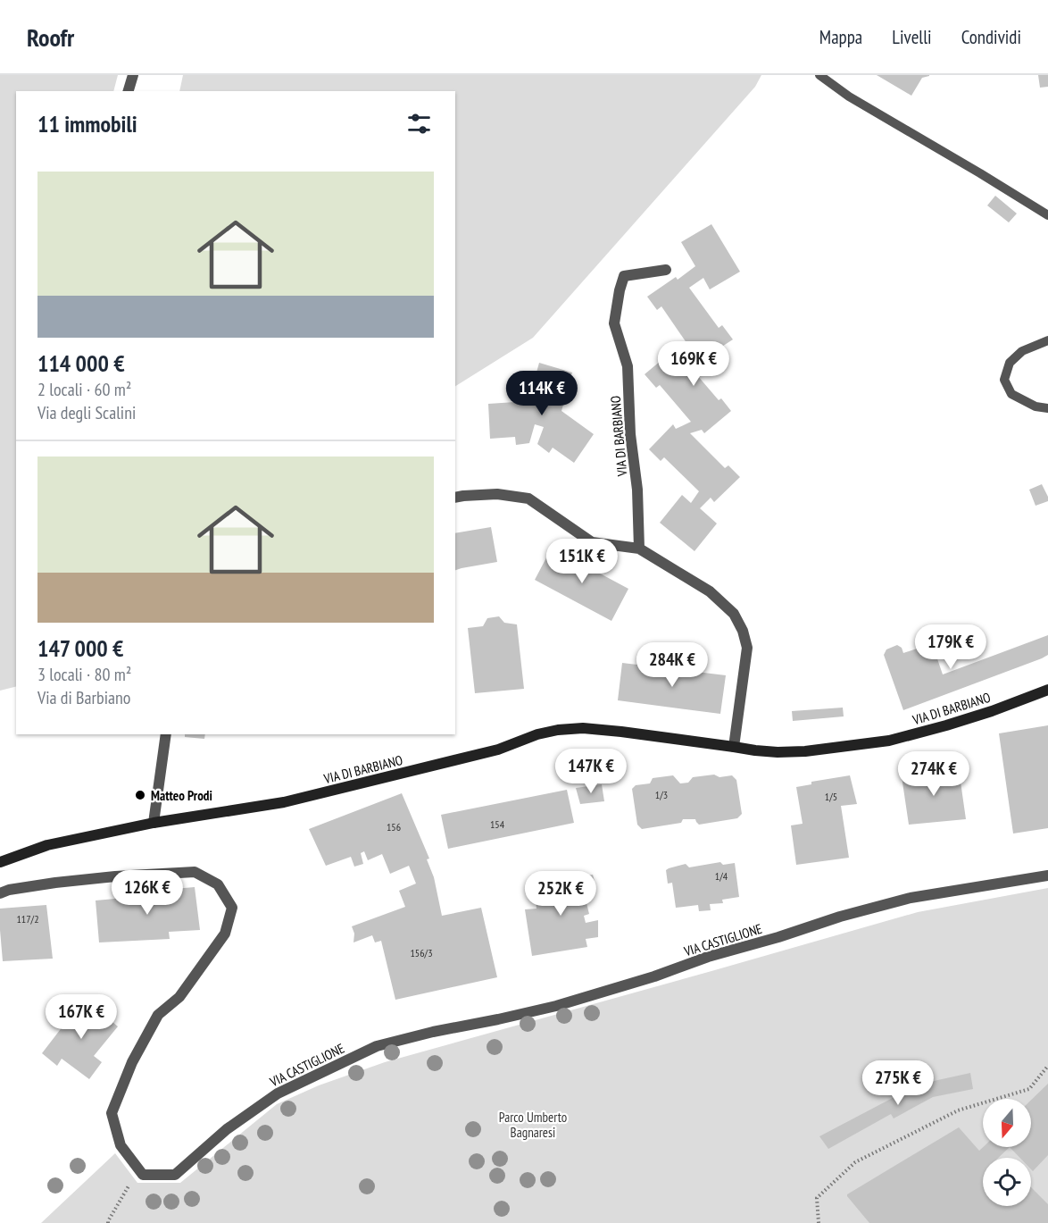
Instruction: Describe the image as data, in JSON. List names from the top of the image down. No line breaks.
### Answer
{"streets":{"street":["VIA DI BARBIANO","VIA CASTIGLIONE"]},"parks":["Parco Umberto Bagnaresi"],"places":["Matteo Prodi"],"house_numbers":["1/3","1/5","154","156","1/4","117/2","156/3"],"north":"bottom","page":{"header":"Roofr","nav":["Mappa","Livelli","Condividi"],"heading":"11 immobili","list":[{"name":"114 000 €","note":"2 locali · 60 m² · Via degli Scalini"},{"name":"147 000 €","note":"3 locali · 80 m² · Via di Barbiano"}],"price":["169K €","114K €","151K €","179K €","284K €","147K €","274K €","126K €","252K €","167K €","275K €"]}}
